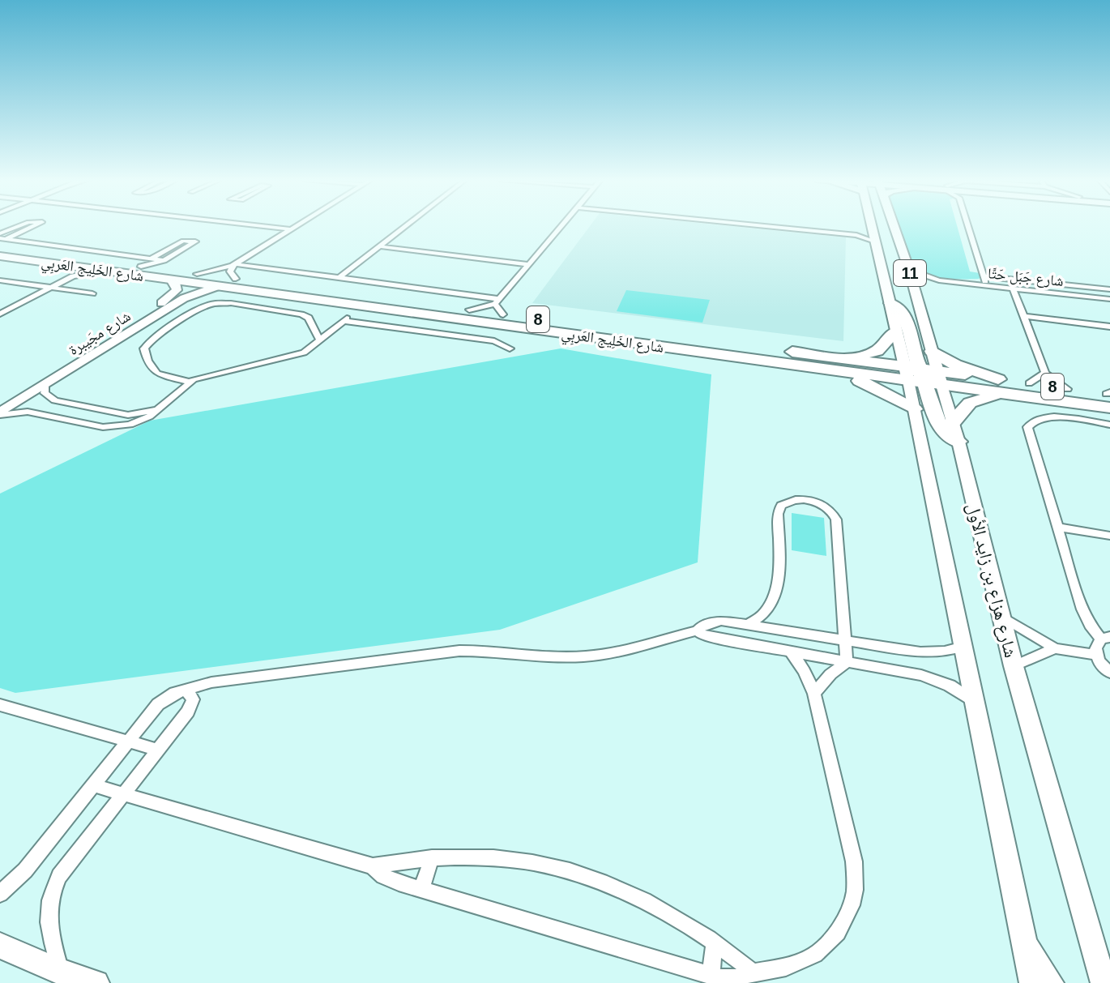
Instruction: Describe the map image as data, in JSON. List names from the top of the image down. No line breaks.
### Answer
{"streets":{"highway":["شارع الخَلِيج العَربِي","8"],"main road":["11","شارع مجَيبرة","شارع هزاع بن زايد الأول"],"street":["شارع جَبَل حَتَّا"]},"crossings":[["شارع الخَلِيج العَربِي","شارع مجَيبرة"],["شارع الخَلِيج العَربِي","شارع هزاع بن زايد الأول"],["شارع جَبَل حَتَّا","شارع هزاع بن زايد الأول"]]}
